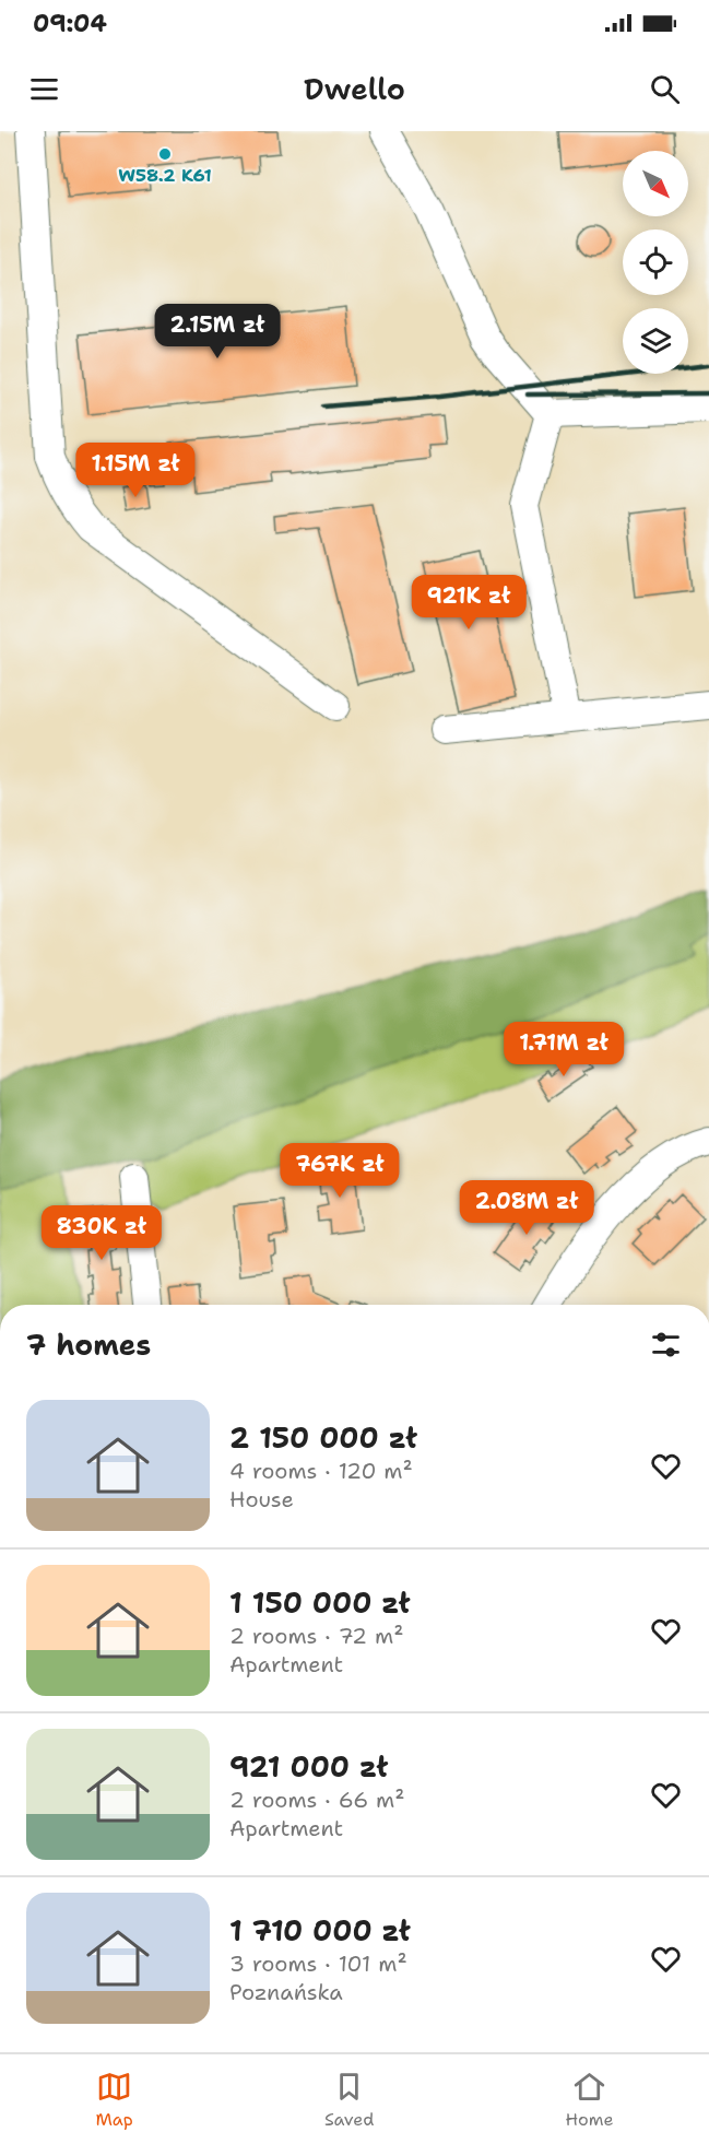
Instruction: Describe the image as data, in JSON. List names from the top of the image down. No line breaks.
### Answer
{"places":["W58.2 K61"],"north":"bottom right","page":{"status":"09:04","header":"Dwello","price":["2.15M zł","1.15M zł","921K zł","1.71M zł","767K zł","2.08M zł","830K zł"],"heading":"7 homes","list":[{"name":"2 150 000 zł","note":"4 rooms · 120 m² · House"},{"name":"1 150 000 zł","note":"2 rooms · 72 m² · Apartment"},{"name":"921 000 zł","note":"2 rooms · 66 m² · Apartment"},{"name":"1 710 000 zł","note":"3 rooms · 101 m² · Poznańska"}],"tabs":["Map","Saved","Home"]}}
